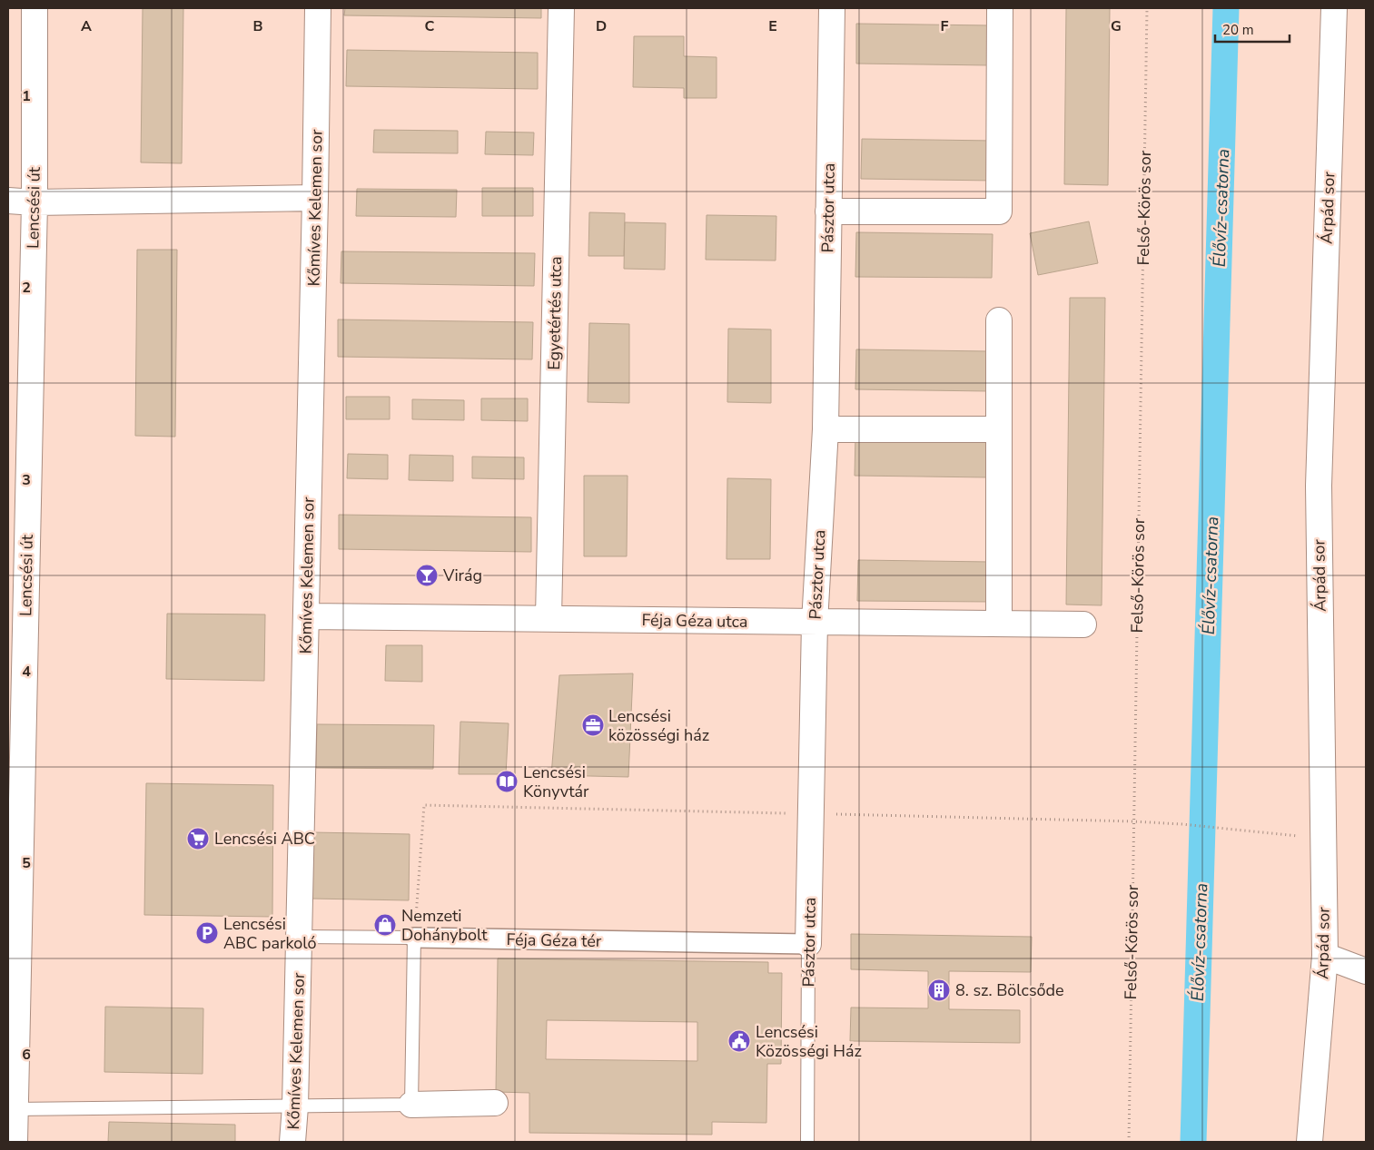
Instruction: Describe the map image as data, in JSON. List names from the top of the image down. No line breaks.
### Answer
{"streets":{"street":["Lencsési út","Kőmíves Kelemen sor","Pásztor utca","Árpád sor","Egyetértés utca","Féja Géza utca","Féja Géza tér"],"path":["Felső-Körös sor"]},"crossings":[["Kőmíves Kelemen sor","Féja Géza utca"],["Kőmíves Kelemen sor","Féja Géza tér"],["Pásztor utca","Féja Géza utca"],["Pásztor utca","Féja Géza tér"],["Egyetértés utca","Féja Géza utca"]],"water":["Élővíz-csatorna"],"places":{"bar":["Virág"],"office":["Lencsési közösségi ház"],"library":["Lencsési Könyvtár"],"supermarket":["Lencsési ABC"],"shop":["Nemzeti Dohánybolt"],"parking":["Lencsési ABC parkoló"],"building":["8. sz. Bölcsőde"],"public building":["Lencsési Közösségi Ház"]},"scale_bar":"20 m","grid":{"columns":["A","B","C","D","E","F","G"],"rows":["1","2","3","4","5","6"]}}
